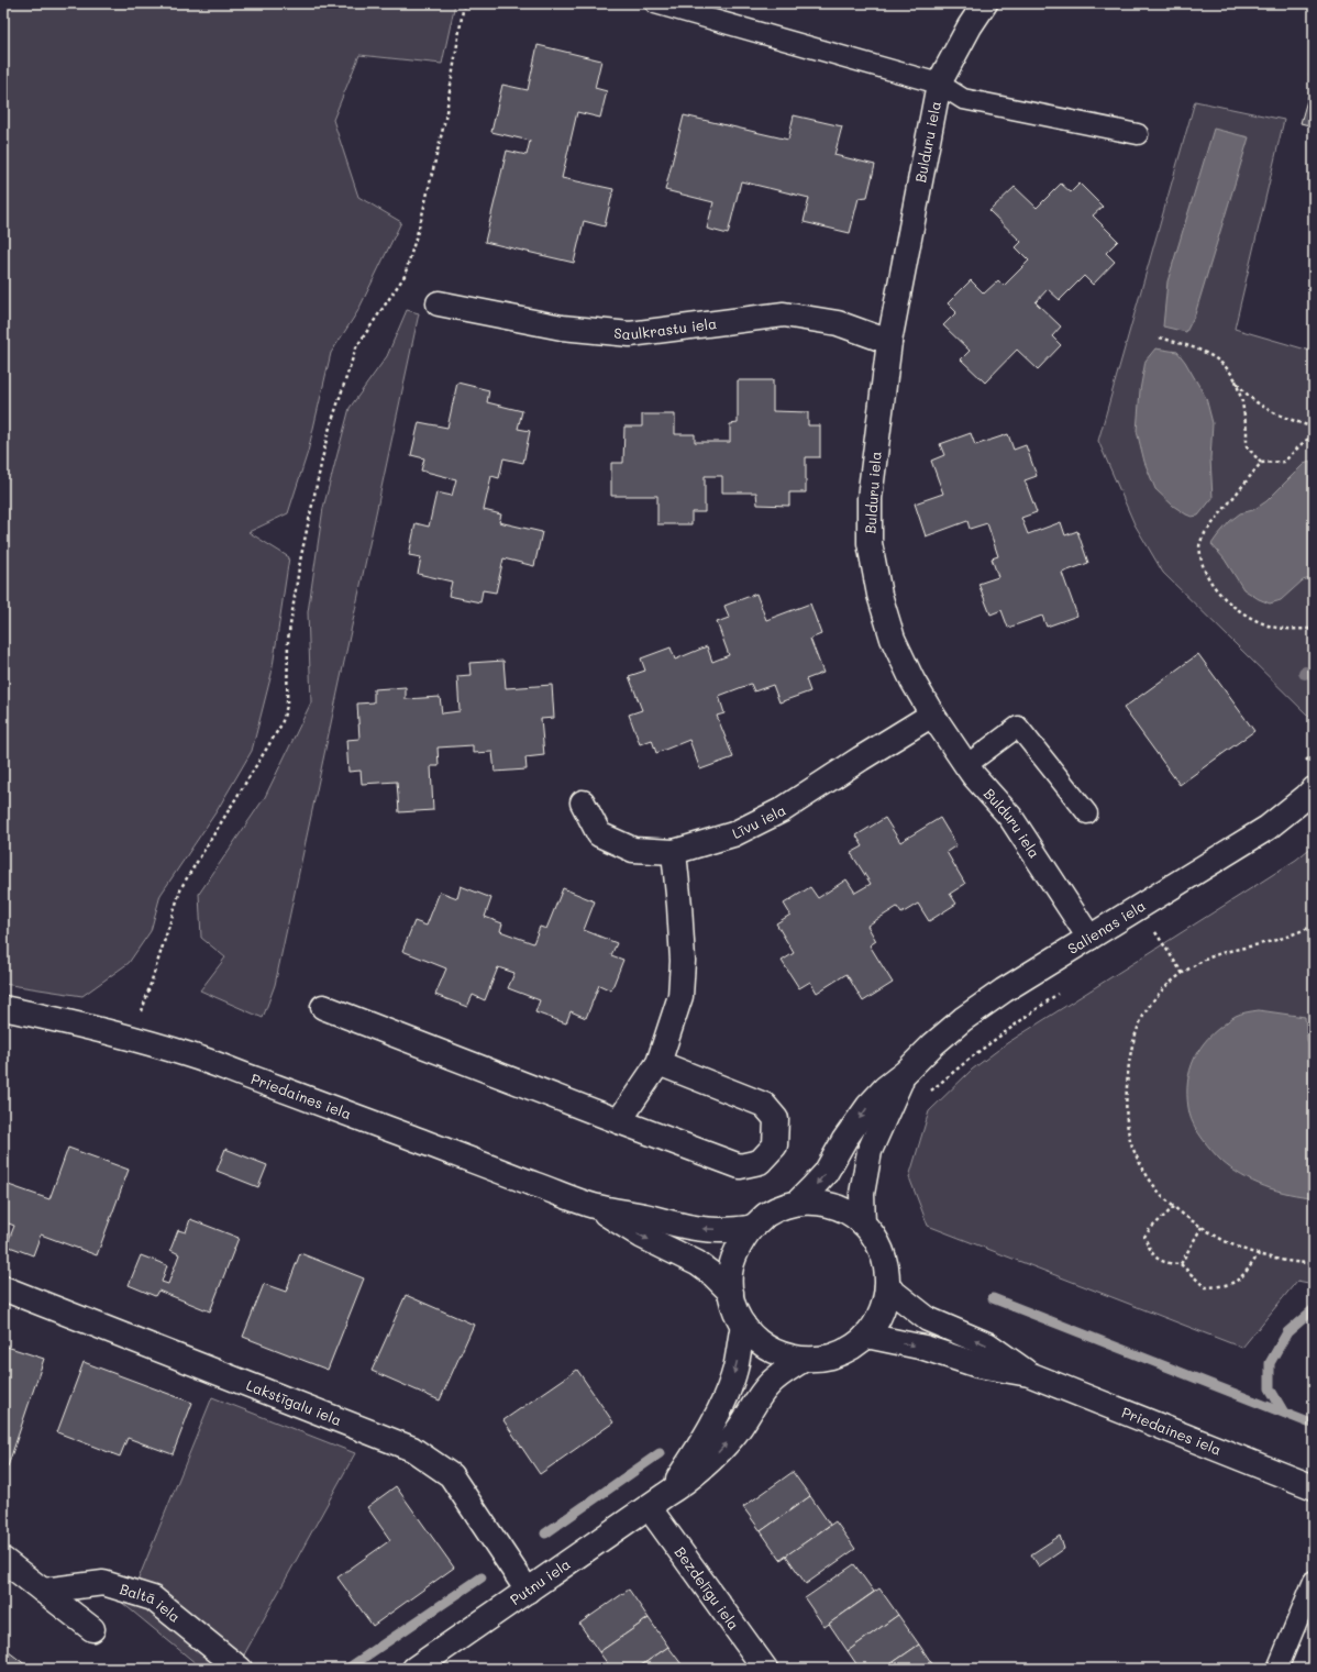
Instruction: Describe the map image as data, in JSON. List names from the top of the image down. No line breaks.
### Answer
{"streets":{"street":["Bulduru iela","Saulkrastu iela","Līvu iela","Salienas iela","Priedaines iela","Lakstīgalu iela","Putnu iela","Bezdelīgu iela","Baltā iela"]},"crossings":[["Bulduru iela","Saulkrastu iela"],["Bulduru iela","Līvu iela"],["Bulduru iela","Salienas iela"],["Lakstīgalu iela","Putnu iela"],["Putnu iela","Bezdelīgu iela"]]}
